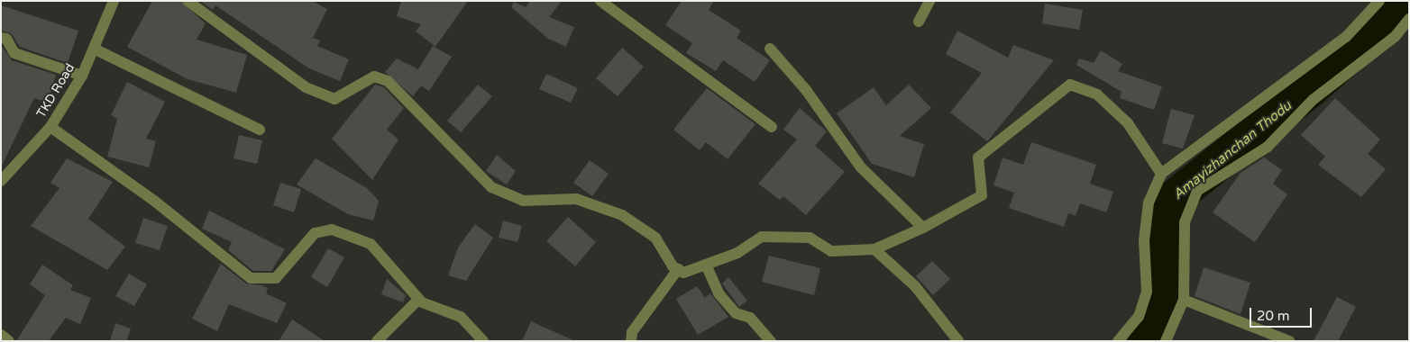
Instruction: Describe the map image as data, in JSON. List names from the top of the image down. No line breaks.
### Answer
{"streets":{"street":["TKD Road"]},"water":["Amayizhanchan Thodu"],"scale_bar":"20 m"}
